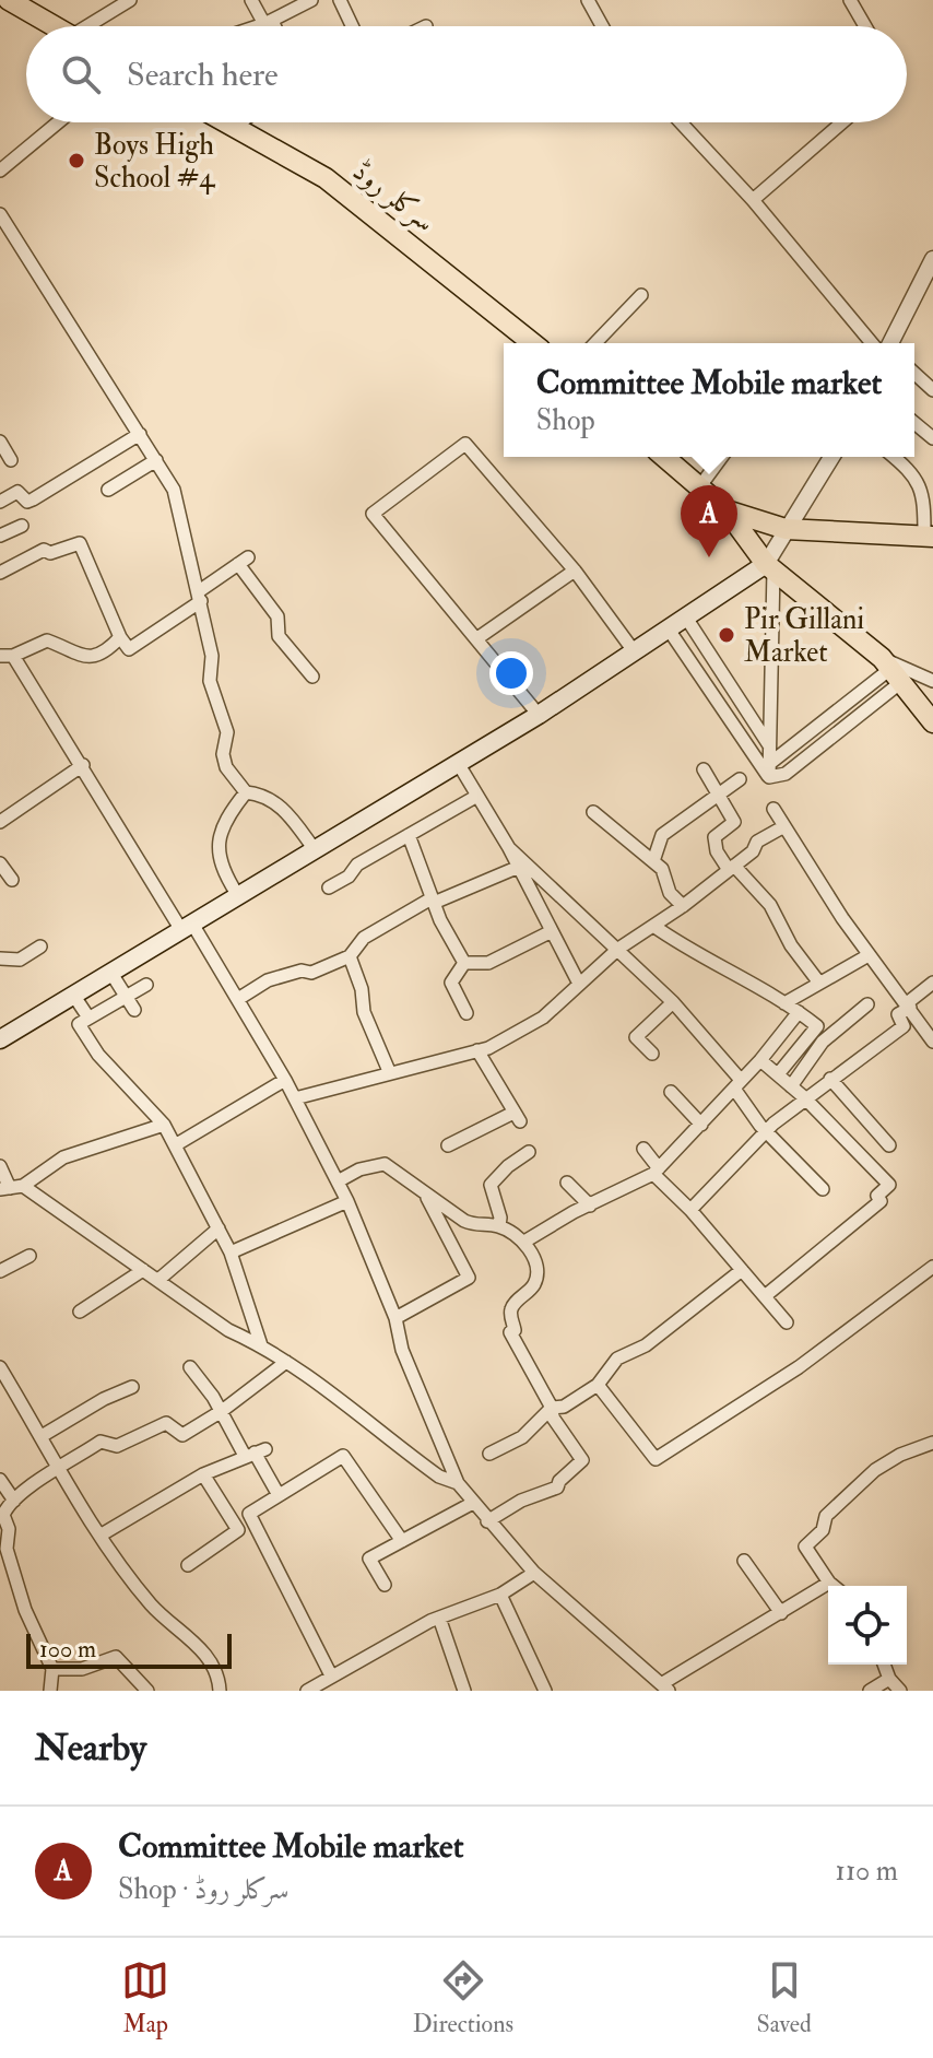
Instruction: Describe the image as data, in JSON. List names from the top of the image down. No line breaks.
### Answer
{"streets":{"main road":["سرکلر روڈ"]},"places":["Boys High School #4","Pir Gillani Market"],"scale_bar":"100 m","page":{"search":"Search here","popup":["Committee Mobile market","Shop"],"pins":"A","scale":"100 m","heading":"Nearby","list":[{"mark":"A","name":"Committee Mobile market","note":"Shop · سرکلر روڈ","value":"110 m"}],"nav":["Map","Directions","Saved"]}}
